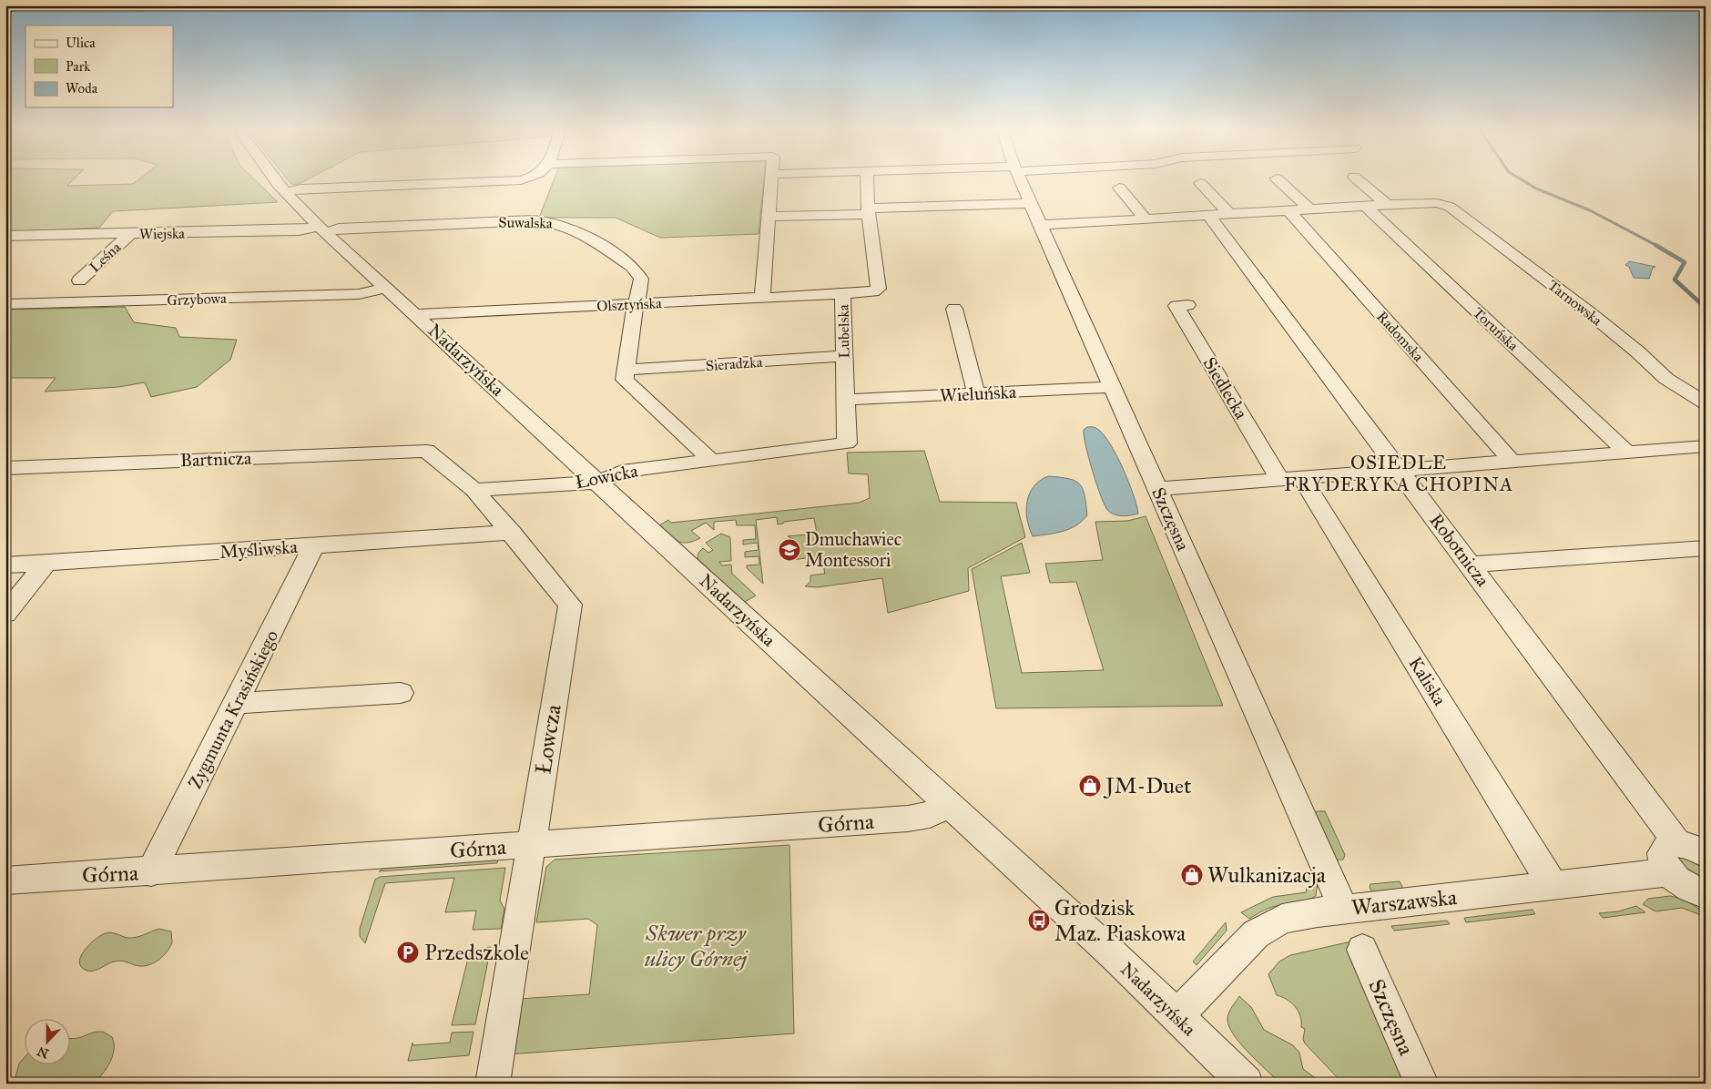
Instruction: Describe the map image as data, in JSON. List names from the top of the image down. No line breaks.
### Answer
{"streets":{"street":["Suwalska","Wiejska","Leśna","Grzybowa","Tarnowska","Olsztyńska","Toruńska","Lubelska","Radomska","Nadarzyńska","Sieradzka","Siedlecka","Wieluńska","Bartnicza","Łowicka","Szczęsna","Myśliwska","Robotnicza","Kaliska","Zygmunta Krasińskiego","Łowcza","Górna","Warszawska"]},"crossings":[["Suwalska","Wiejska"],["Suwalska","Olsztyńska"],["Suwalska","Nadarzyńska"],["Suwalska","Sieradzka"],["Wiejska","Leśna"],["Wiejska","Nadarzyńska"],["Grzybowa","Nadarzyńska"],["Olsztyńska","Lubelska"],["Olsztyńska","Nadarzyńska"],["Lubelska","Sieradzka"],["Lubelska","Wieluńska"],["Lubelska","Łowicka"],["Nadarzyńska","Łowicka"],["Nadarzyńska","Górna"],["Nadarzyńska","Warszawska"],["Siedlecka","Kaliska"],["Wieluńska","Szczęsna"],["Bartnicza","Łowcza"],["Łowicka","Łowcza"],["Szczęsna","Warszawska"],["Myśliwska","Zygmunta Krasińskiego"],["Myśliwska","Łowcza"],["Kaliska","Warszawska"],["Zygmunta Krasińskiego","Górna"],["Łowcza","Górna"]],"districts":["OSIEDLE FRYDERYKA CHOPINA"],"parks":["Skwer przy ulicy Górnej"],"places":{"school or university":["Dmuchawiec Montessori"],"shop":["JM-Duet","Wulkanizacja"],"bus stop":["Grodzisk Maz. Piaskowa"],"parking":["Przedszkole"]},"legend":["Ulica","Park","Woda"],"north":"bottom"}
